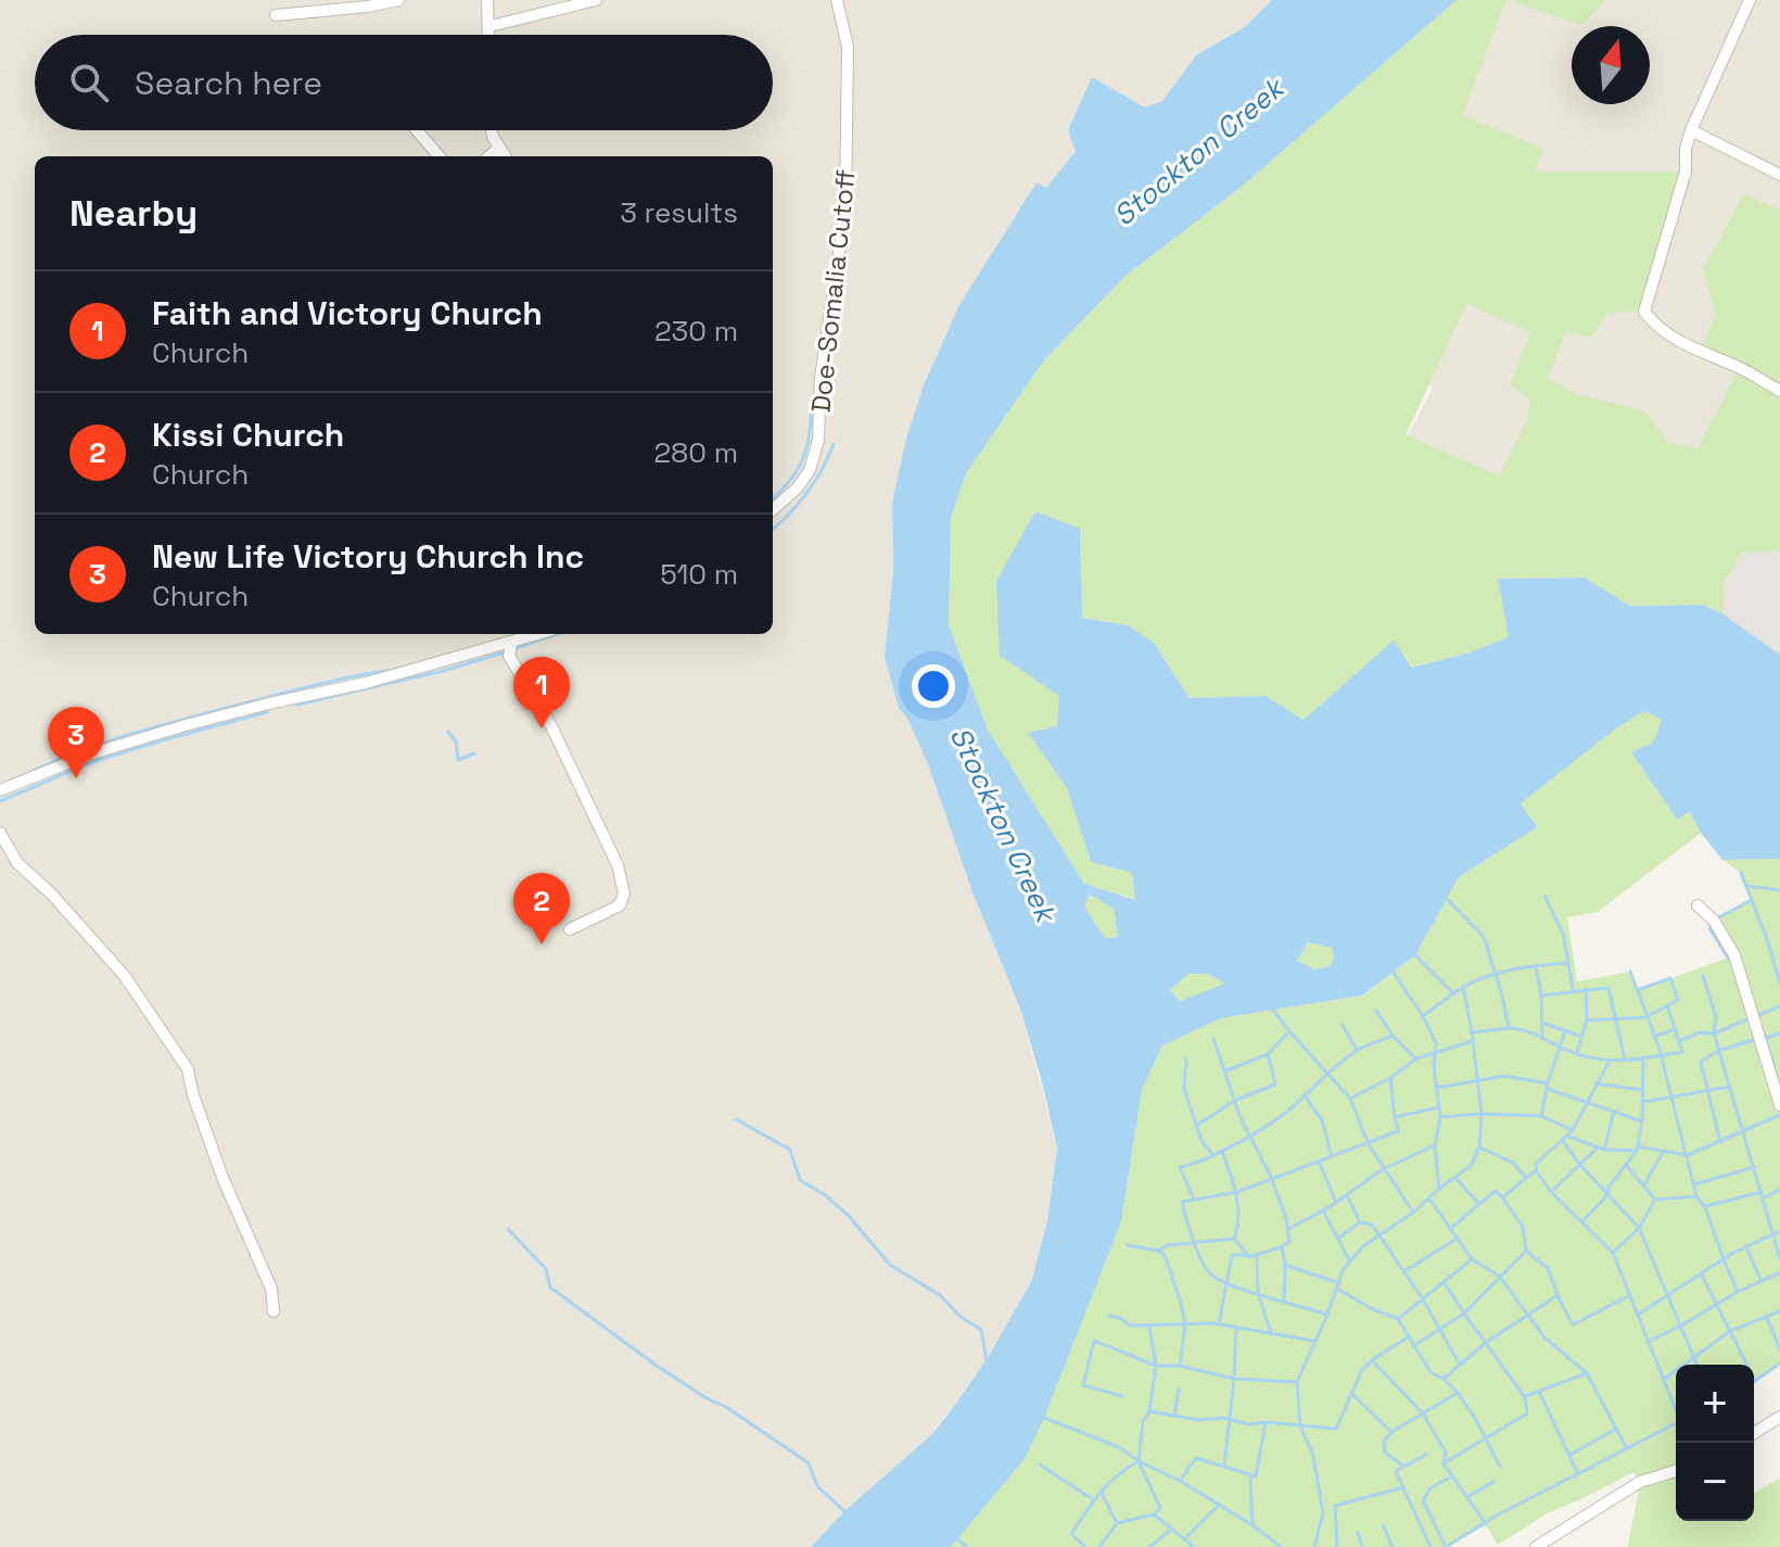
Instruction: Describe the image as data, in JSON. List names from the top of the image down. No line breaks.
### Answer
{"streets":{"street":["Doe-Somalia Cutoff"]},"water":["Stockton Creek"],"north":"top","page":{"search":"Search here","heading":["Nearby","3 results"],"list":[{"mark":"1","name":"Faith and Victory Church","note":"Church","value":"230 m"},{"mark":"2","name":"Kissi Church","note":"Church","value":"280 m"},{"mark":"3","name":"New Life Victory Church Inc","note":"Church","value":"510 m"}],"pins":["1","3","2"],"map_buttons":["+","−"]}}
